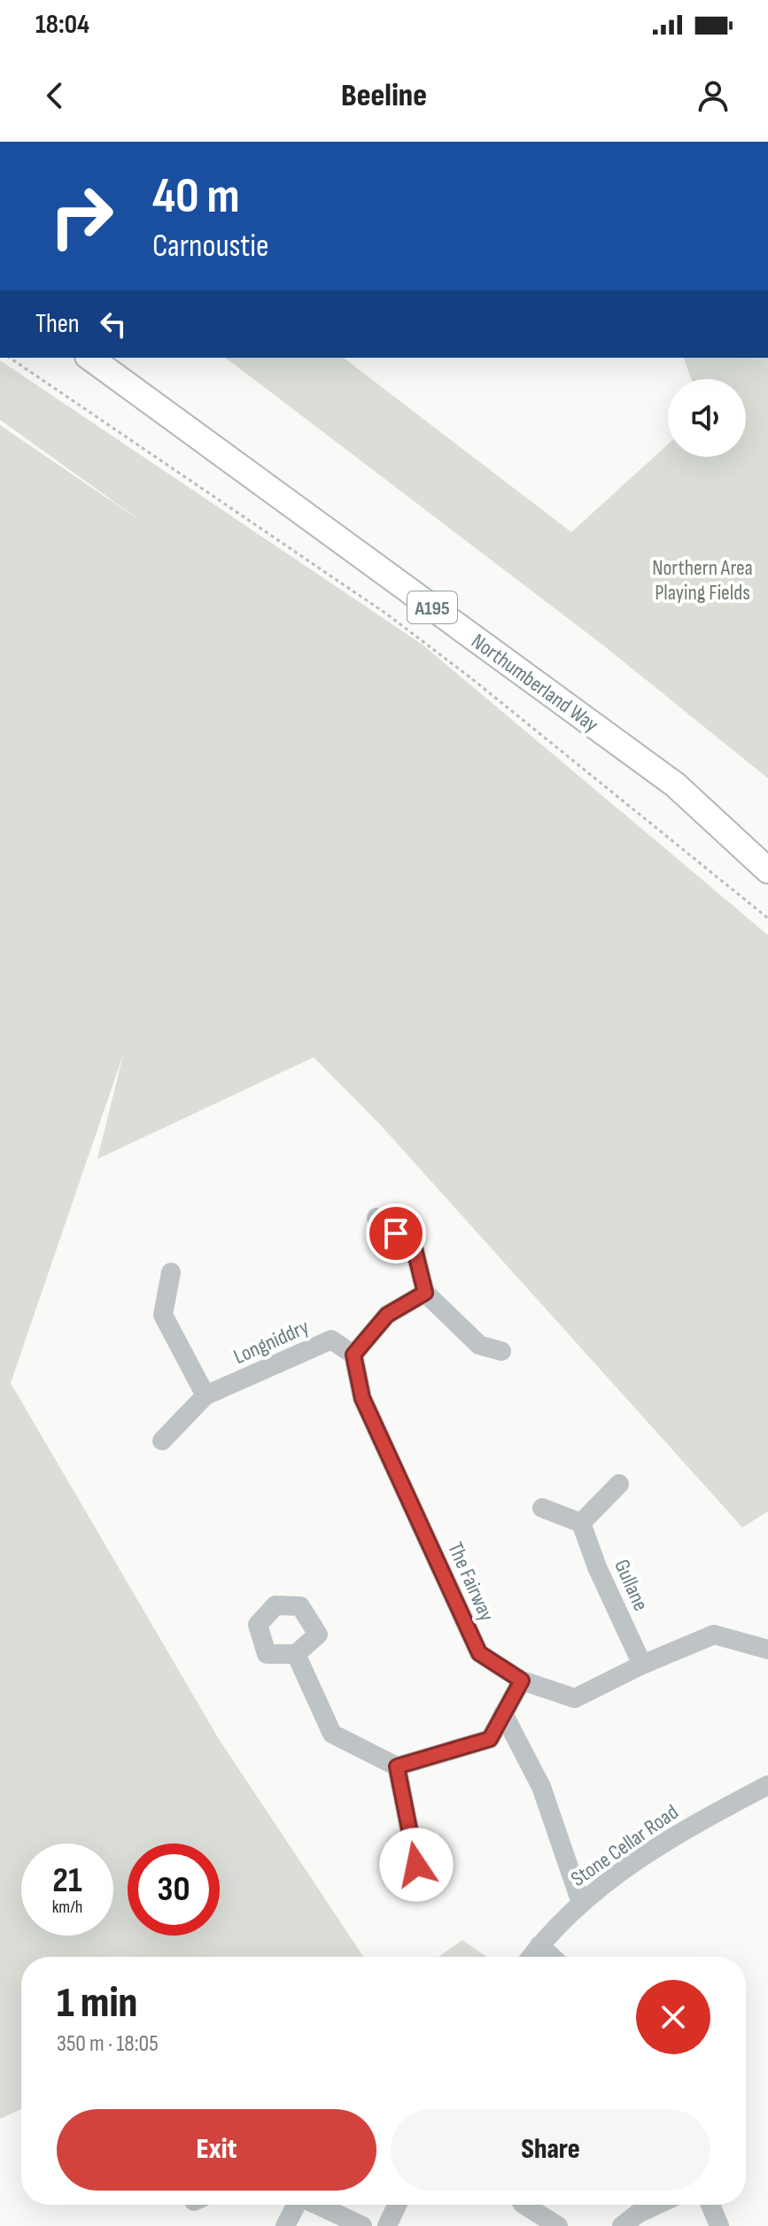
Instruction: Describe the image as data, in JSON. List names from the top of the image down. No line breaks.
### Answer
{"streets":{"main road":["A195","Northumberland Way"],"street":["Longniddry","The Fairway","Gullane","Stone Cellar Road"]},"crossings":[["Longniddry","The Fairway"],["The Fairway","Gullane"]],"parks":["Northern Area Playing Fields"],"page":{"status":"18:04","header":"Beeline","turn":["40 m","Carnoustie"],"then":"Then","speed":"21 km/h","limit":"30","heading":["1 min","350 m · 18:05"],"buttons":["Exit","Share"]}}
